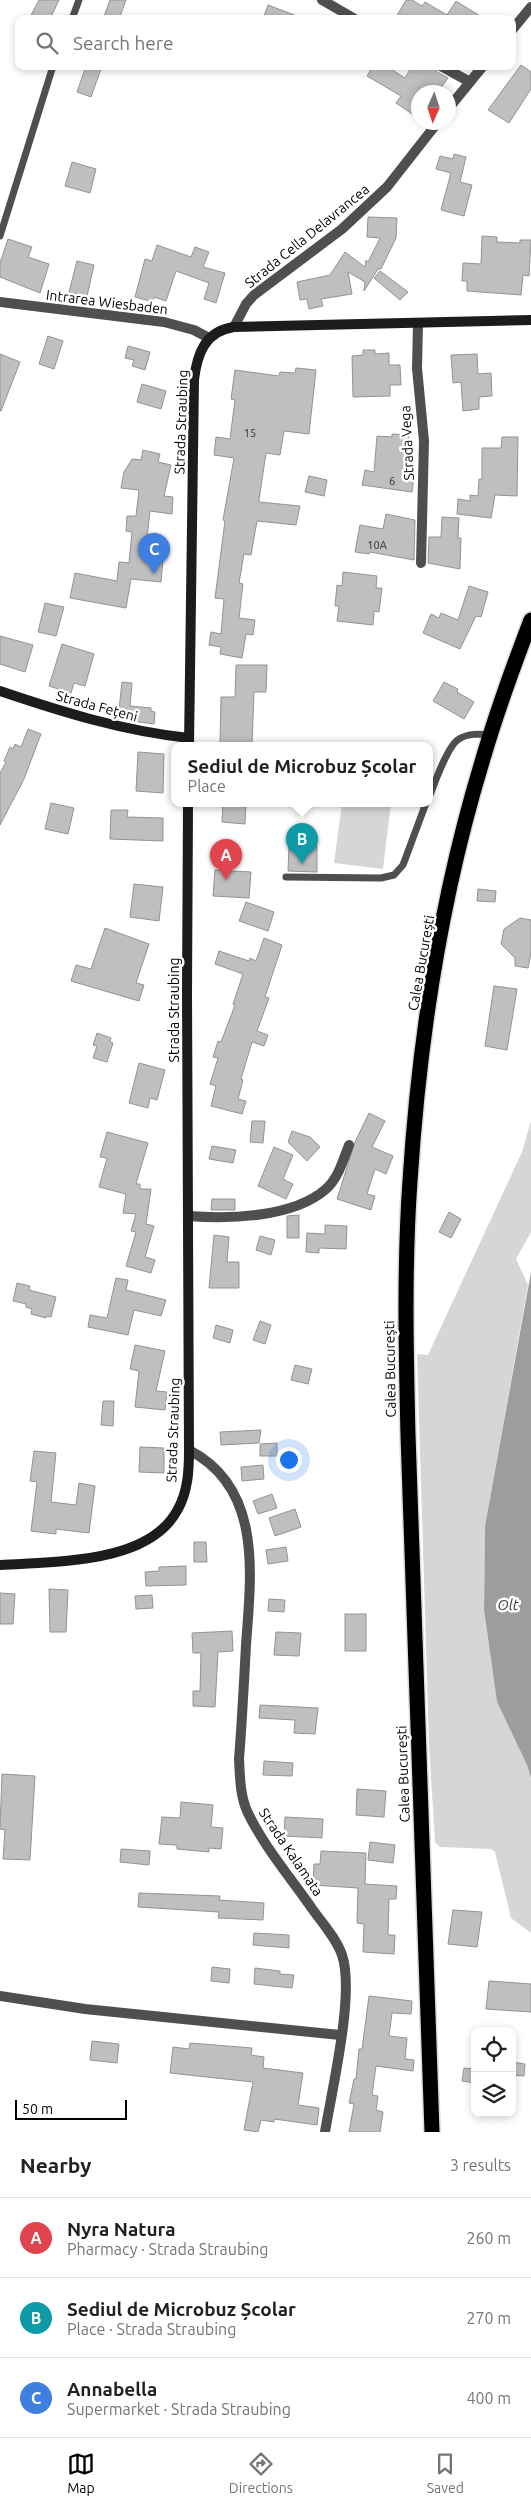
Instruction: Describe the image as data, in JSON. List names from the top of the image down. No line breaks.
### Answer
{"streets":{"highway":["Calea București"],"main road":["Strada Straubing","Strada Fețeni"],"street":["Strada Cella Delavrancea","Intrarea Wiesbaden","Strada Vega","Strada Kalamata"]},"crossings":[["Intrarea Wiesbaden","Strada Straubing"],["Strada Straubing","Strada Fețeni"],["Strada Straubing","Strada Kalamata"]],"water":["Olt"],"house_numbers":["15","6","10A"],"scale_bar":"50 m","north":"bottom","page":{"search":"Search here","pins":["C","B","A"],"popup":["Sediul de Microbuz Școlar","Place"],"scale":"50 m","heading":["Nearby","3 results"],"list":[{"mark":"A","name":"Nyra Natura","note":"Pharmacy · Strada Straubing","value":"260 m"},{"mark":"B","name":"Sediul de Microbuz Școlar","note":"Place · Strada Straubing","value":"270 m"},{"mark":"C","name":"Annabella","note":"Supermarket · Strada Straubing","value":"400 m"}],"nav":["Map","Directions","Saved"]}}
